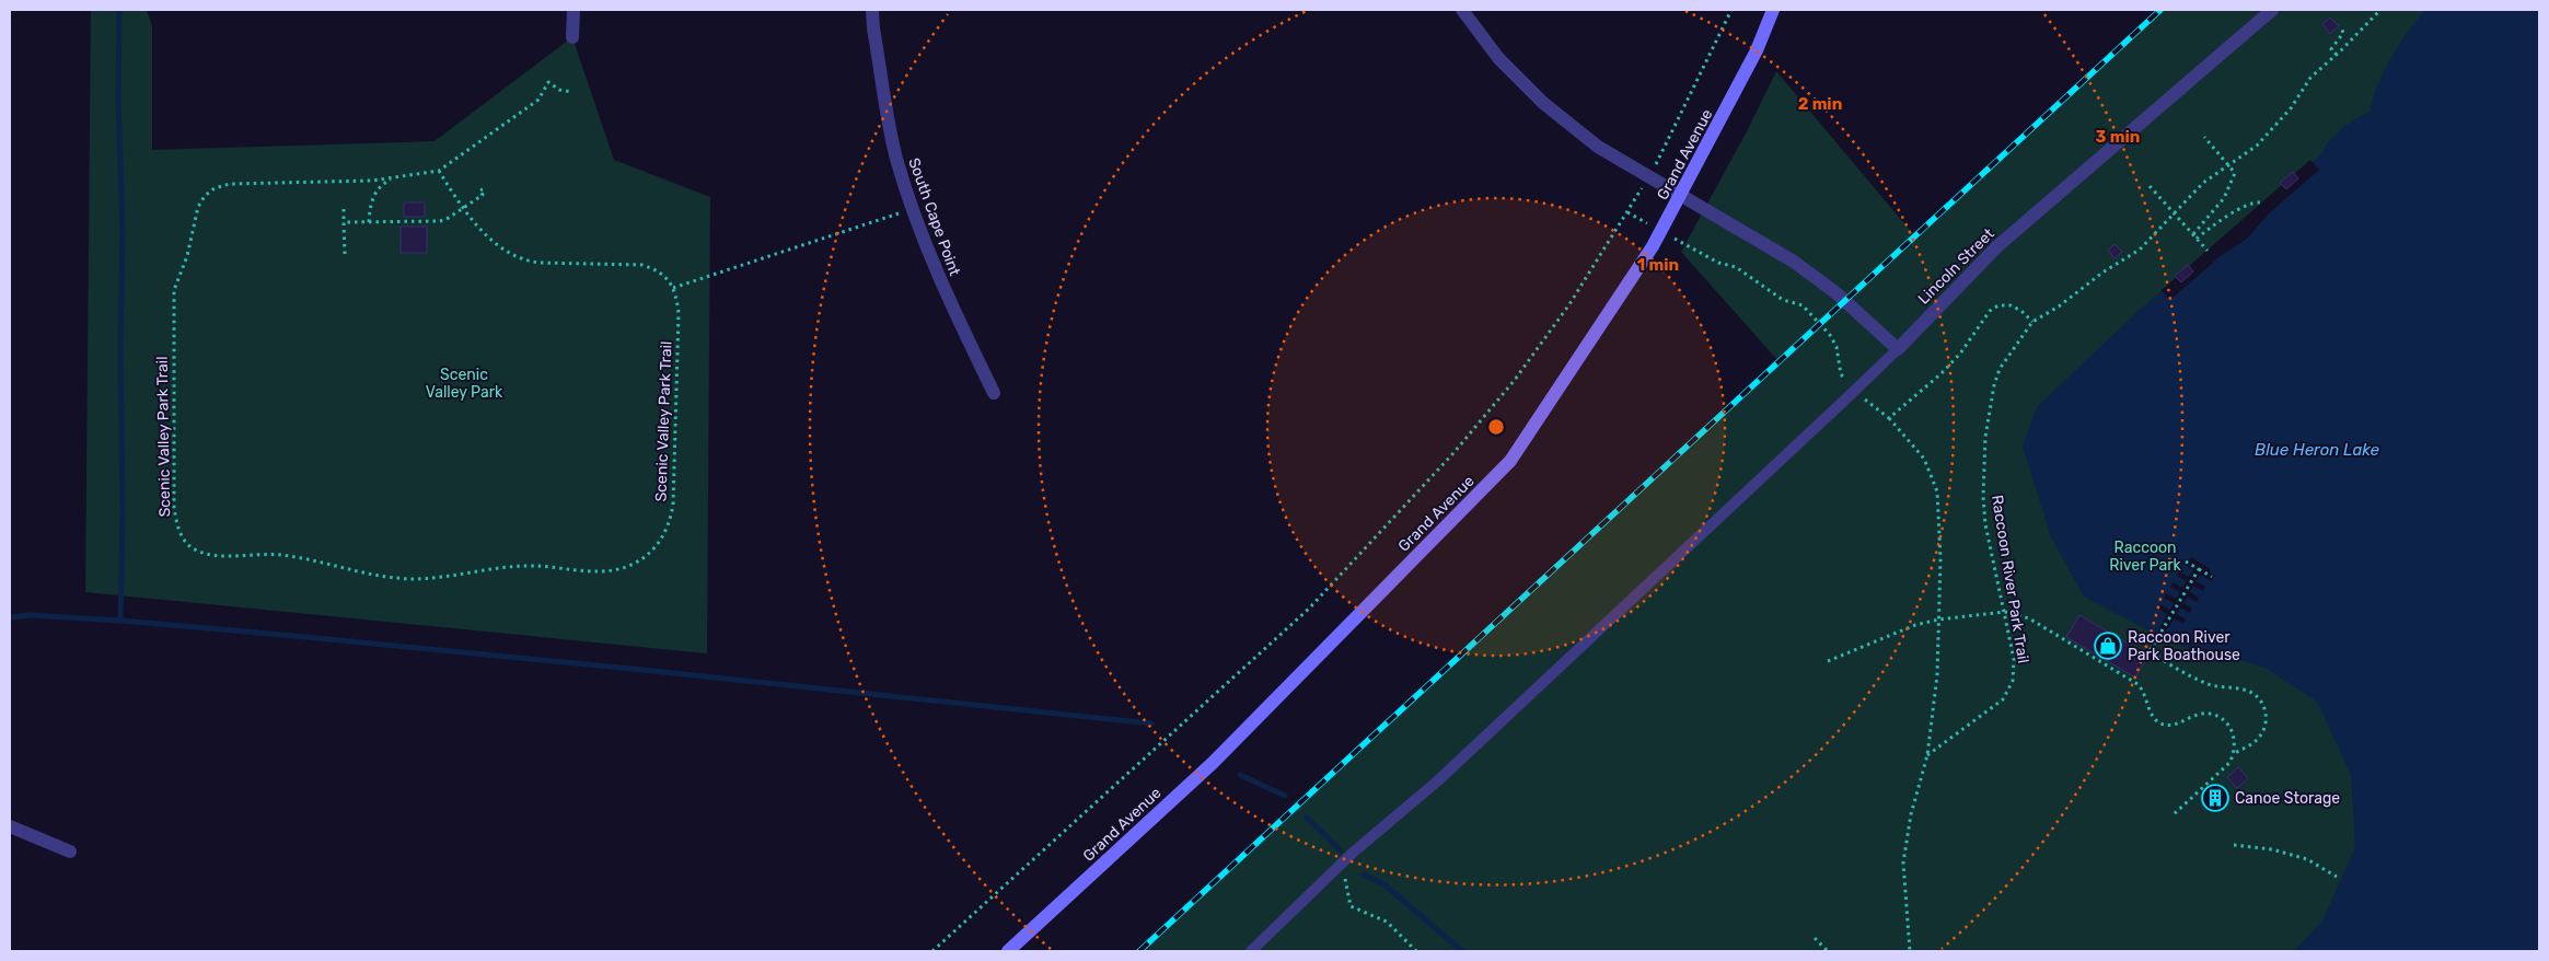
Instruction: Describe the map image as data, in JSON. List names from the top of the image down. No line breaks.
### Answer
{"streets":{"main road":["Grand Avenue"],"street":["South Cape Point","Lincoln Street"],"path":["Scenic Valley Park Trail","Raccoon River Park Trail"]},"water":["Blue Heron Lake"],"parks":["Scenic Valley Park","Raccoon River Park"],"places":{"shop":["Raccoon River Park Boathouse"],"building":["Canoe Storage"]},"rings":["2 min","3 min","1 min"]}
